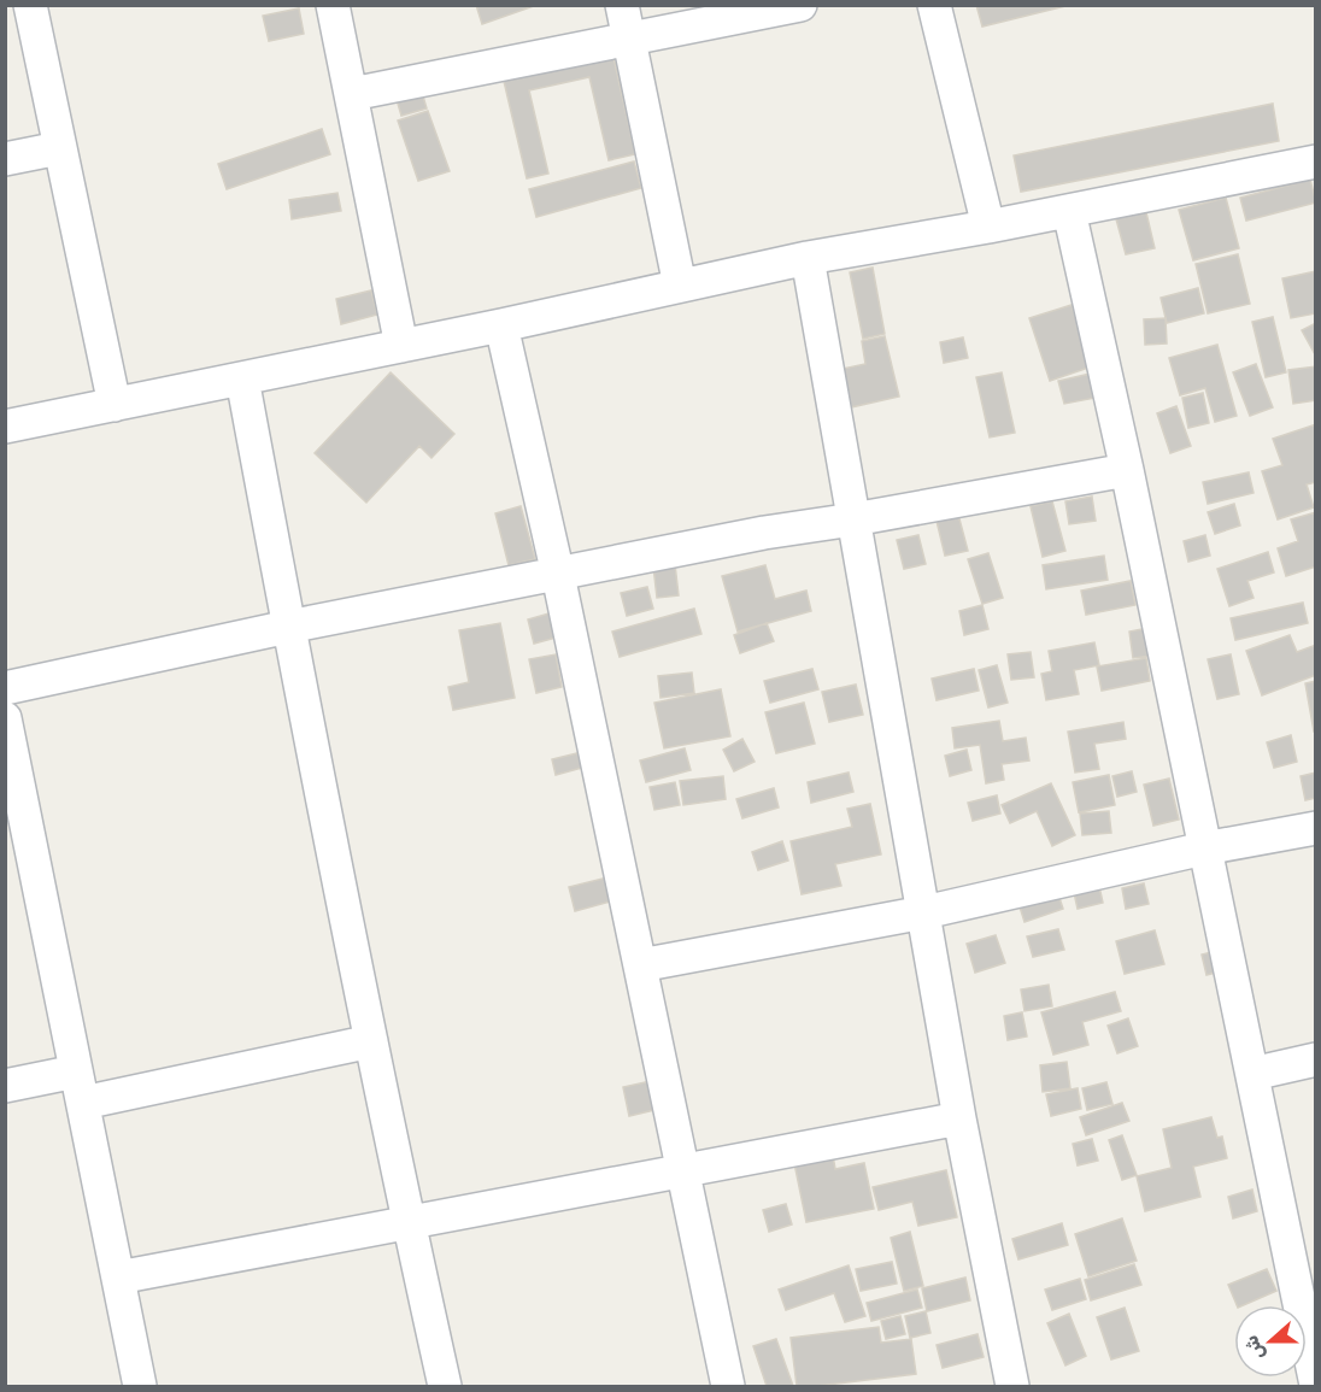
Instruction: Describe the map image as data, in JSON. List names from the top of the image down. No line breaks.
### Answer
{"north":"left"}
